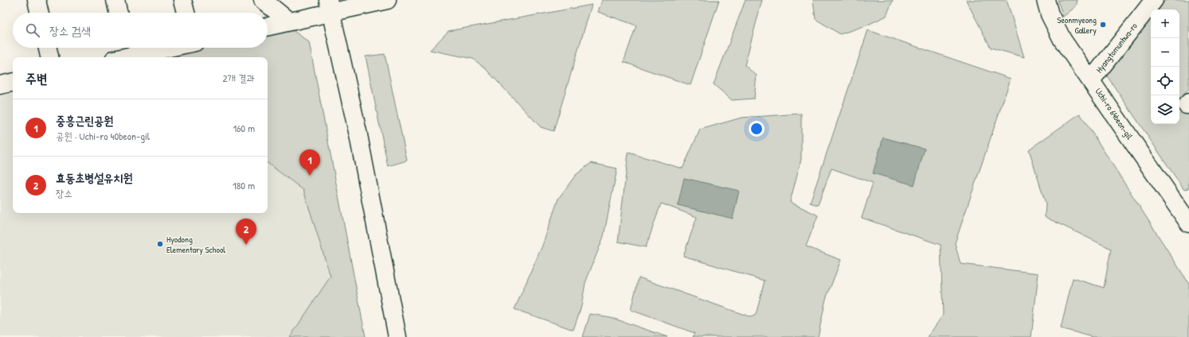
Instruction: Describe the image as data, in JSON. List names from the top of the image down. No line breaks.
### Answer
{"streets":{"street":["Hyangtomunhwa-ro","Uchi-ro 64beon-gil"]},"crossings":[["Hyangtomunhwa-ro","Uchi-ro 64beon-gil"]],"places":["Seonmyeong Gallery","Hyodong Elementary School"],"page":{"map_buttons":["+","−"],"search":"장소 검색","heading":["주변","2개 결과"],"list":[{"mark":"1","name":"중흥근린공원","note":"공원 · Uchi-ro 40beon-gil","value":"160 m"},{"mark":"2","name":"효동초병설유치원","note":"장소","value":"180 m"}],"pins":["1","2"]}}
